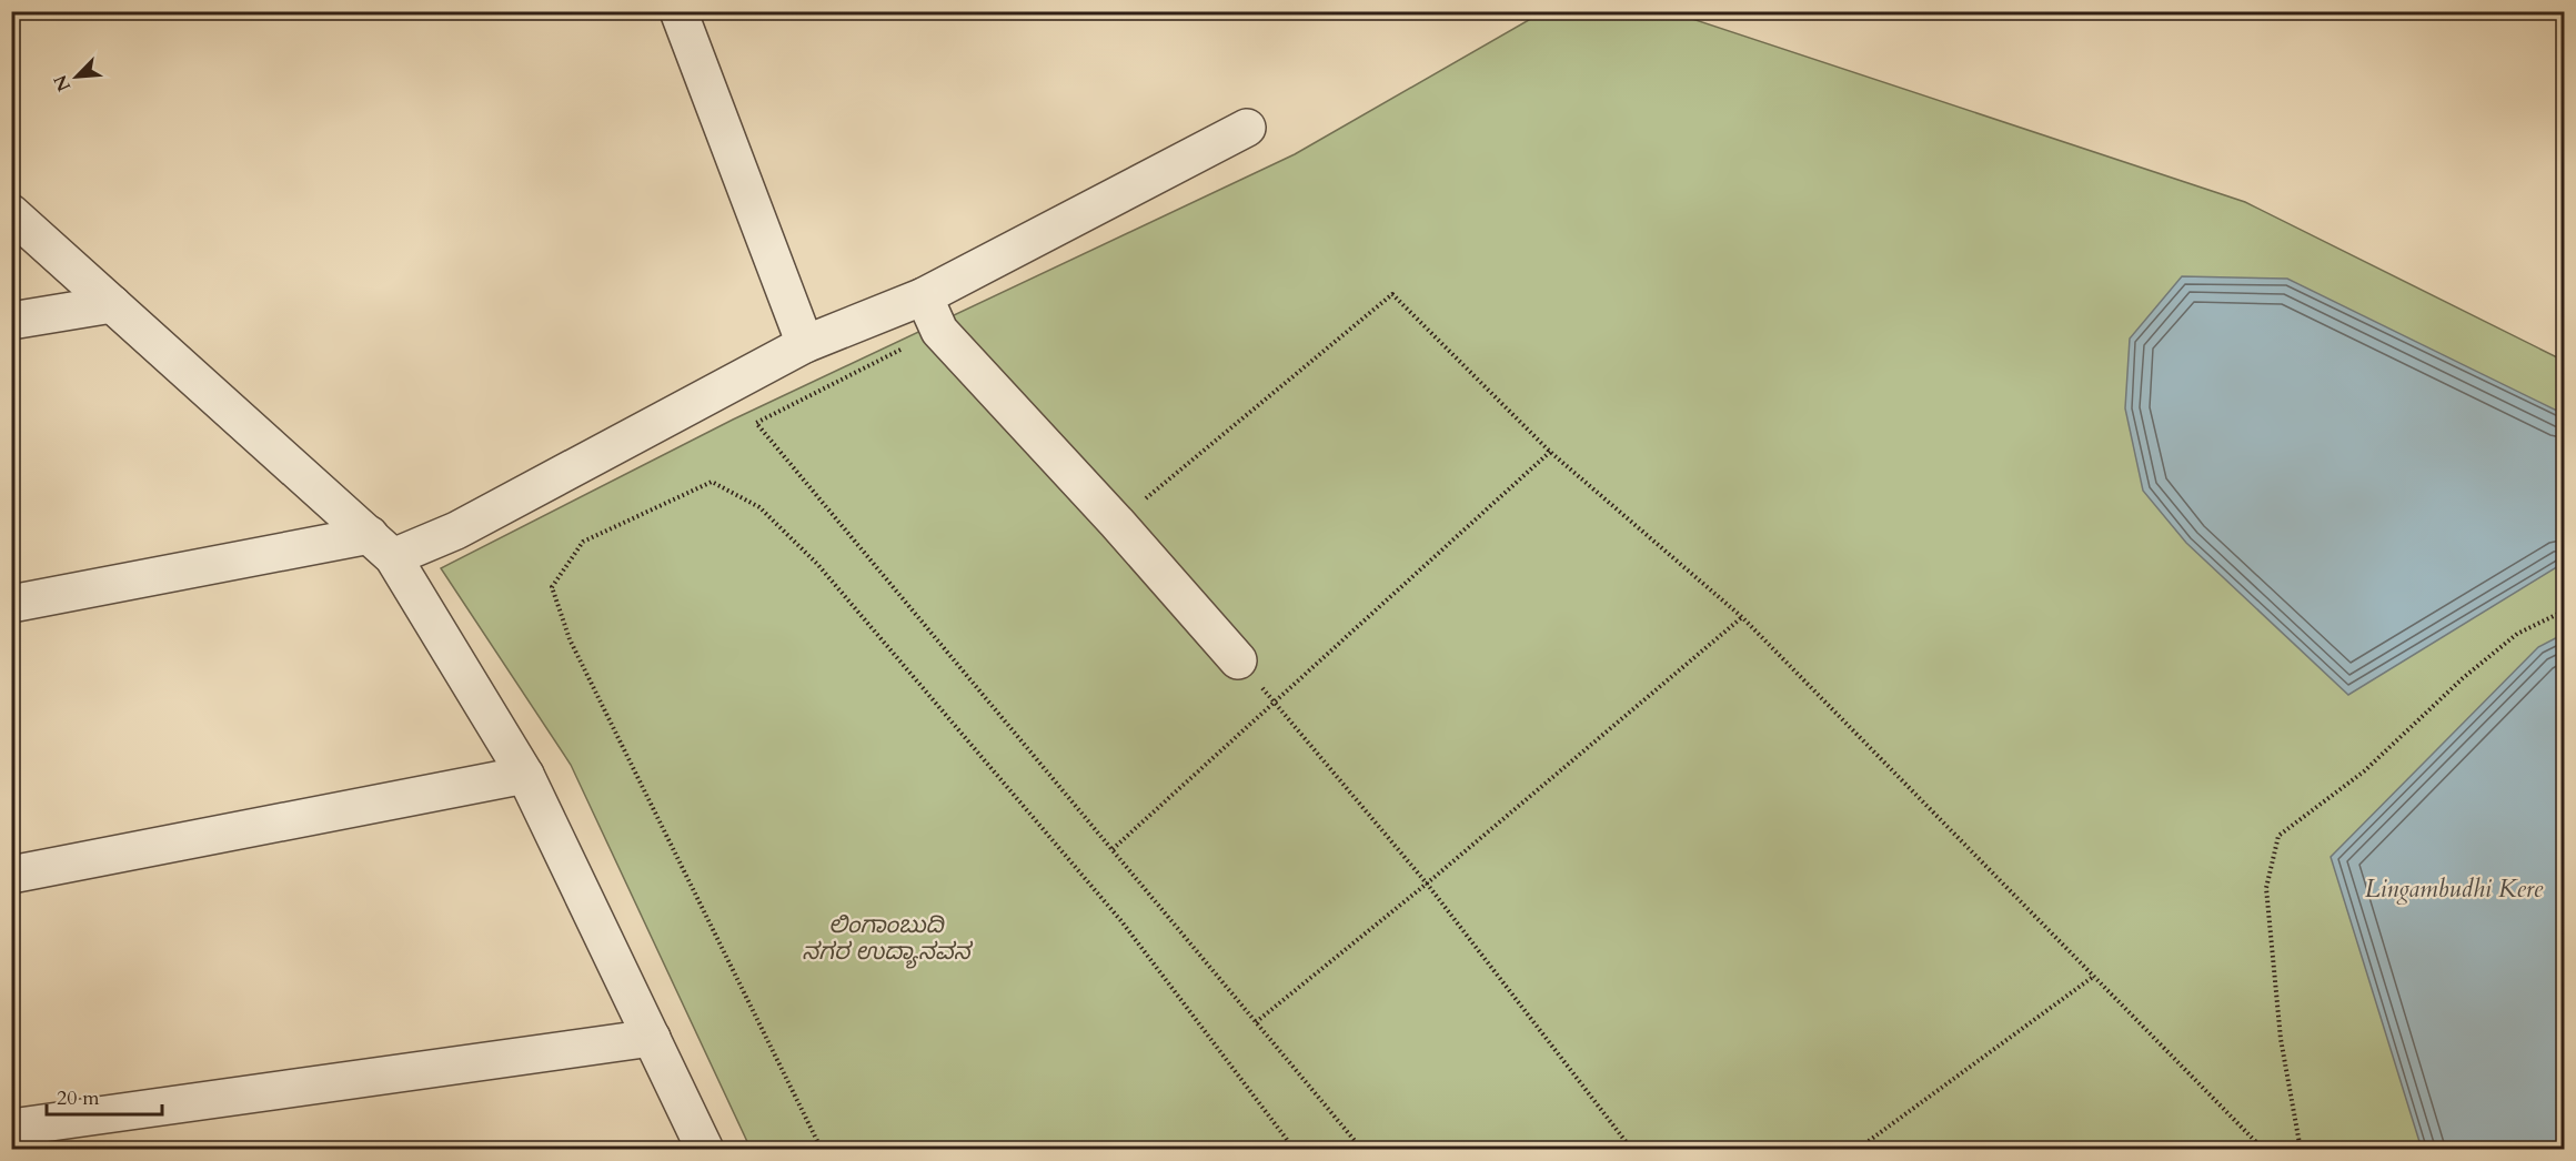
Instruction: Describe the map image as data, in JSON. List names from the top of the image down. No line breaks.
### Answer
{"water":["Lingambudhi Kere"],"parks":["ಲಿಂಗಾಂಬುದಿ ನಗರ ಉದ್ಯಾನವನ"],"scale_bar":"20 m","north":"bottom left"}
